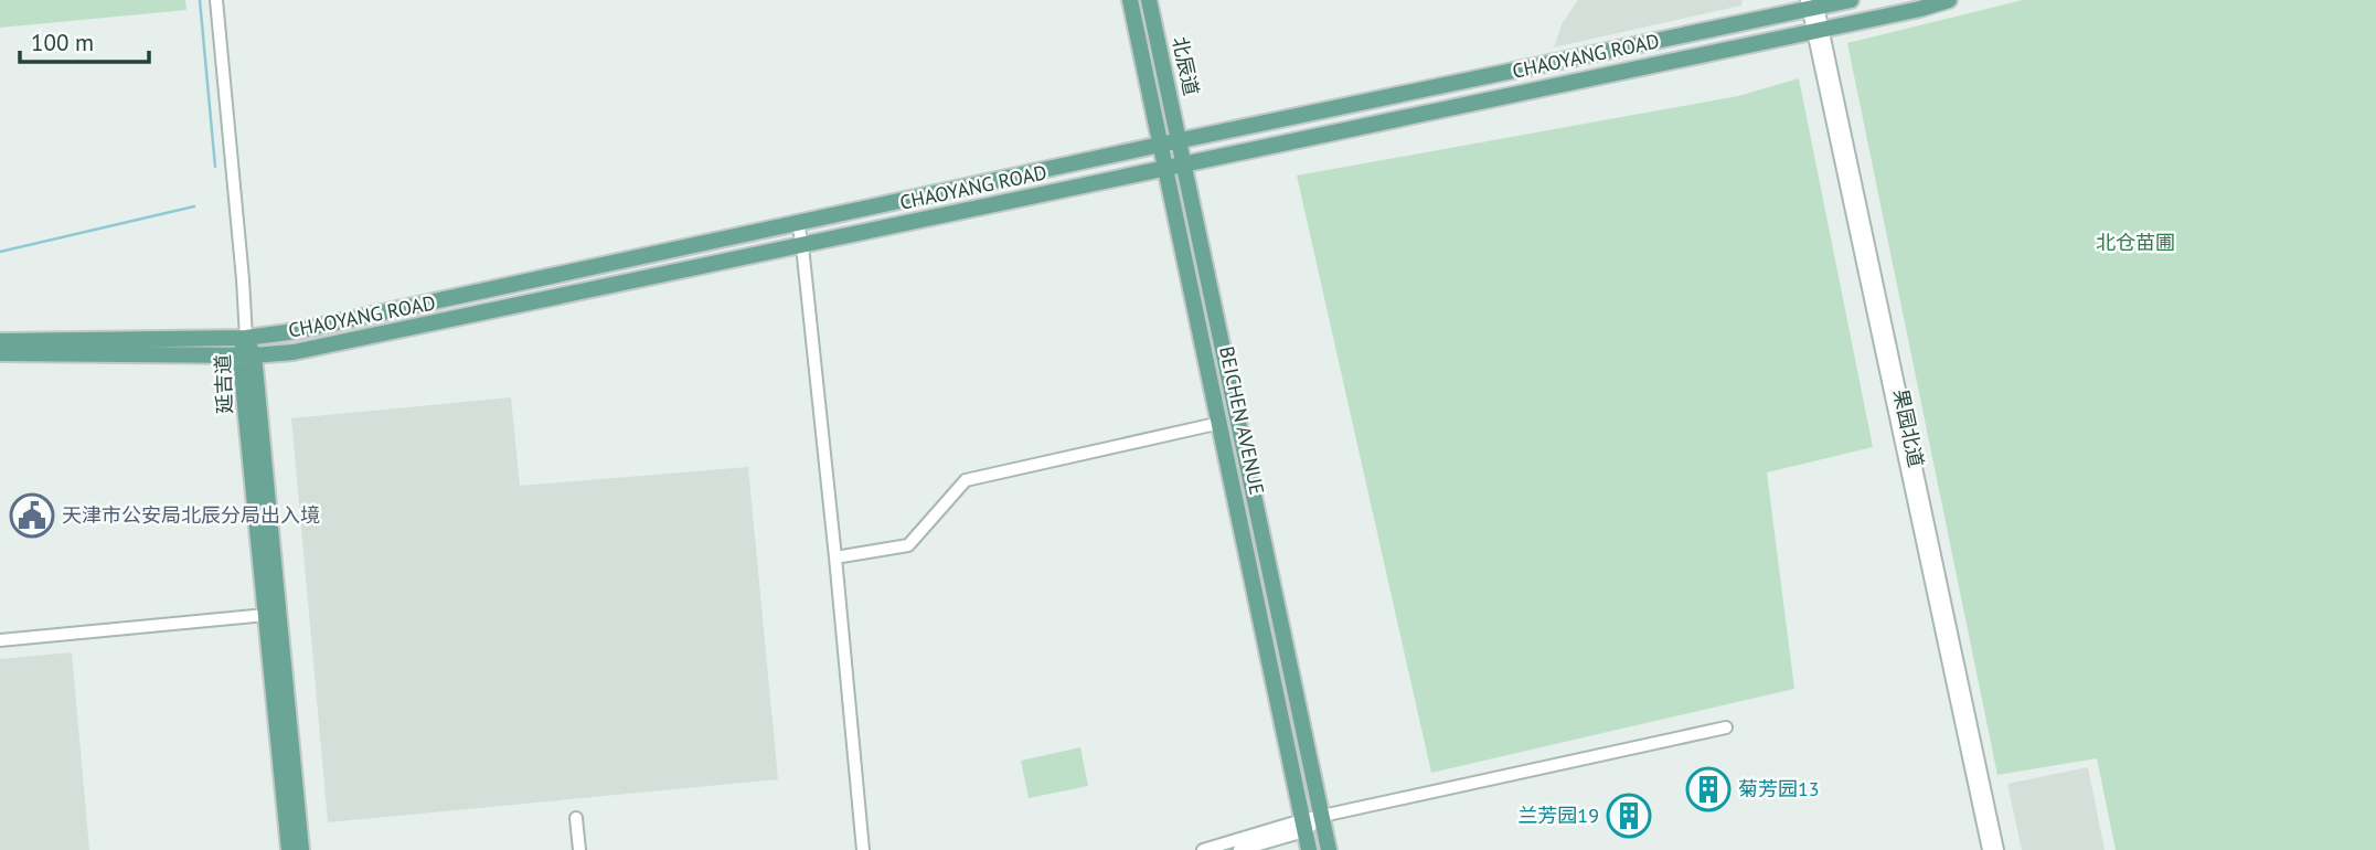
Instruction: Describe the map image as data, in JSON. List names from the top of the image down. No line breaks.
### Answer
{"streets":{"main road":["CHAOYANG ROAD","北辰道","延吉道","BEICHEN AVENUE"],"street":["果园北道"]},"crossings":[["CHAOYANG ROAD","北辰道"],["CHAOYANG ROAD","延吉道"],["CHAOYANG ROAD","BEICHEN AVENUE"],["CHAOYANG ROAD","果园北道"],["北辰道","BEICHEN AVENUE"]],"parks":["北仓苗圃"],"places":{"public building":["天津市公安局北辰分局出入境"],"building":["菊芳园13","兰芳园19"]},"scale_bar":"100 m"}
